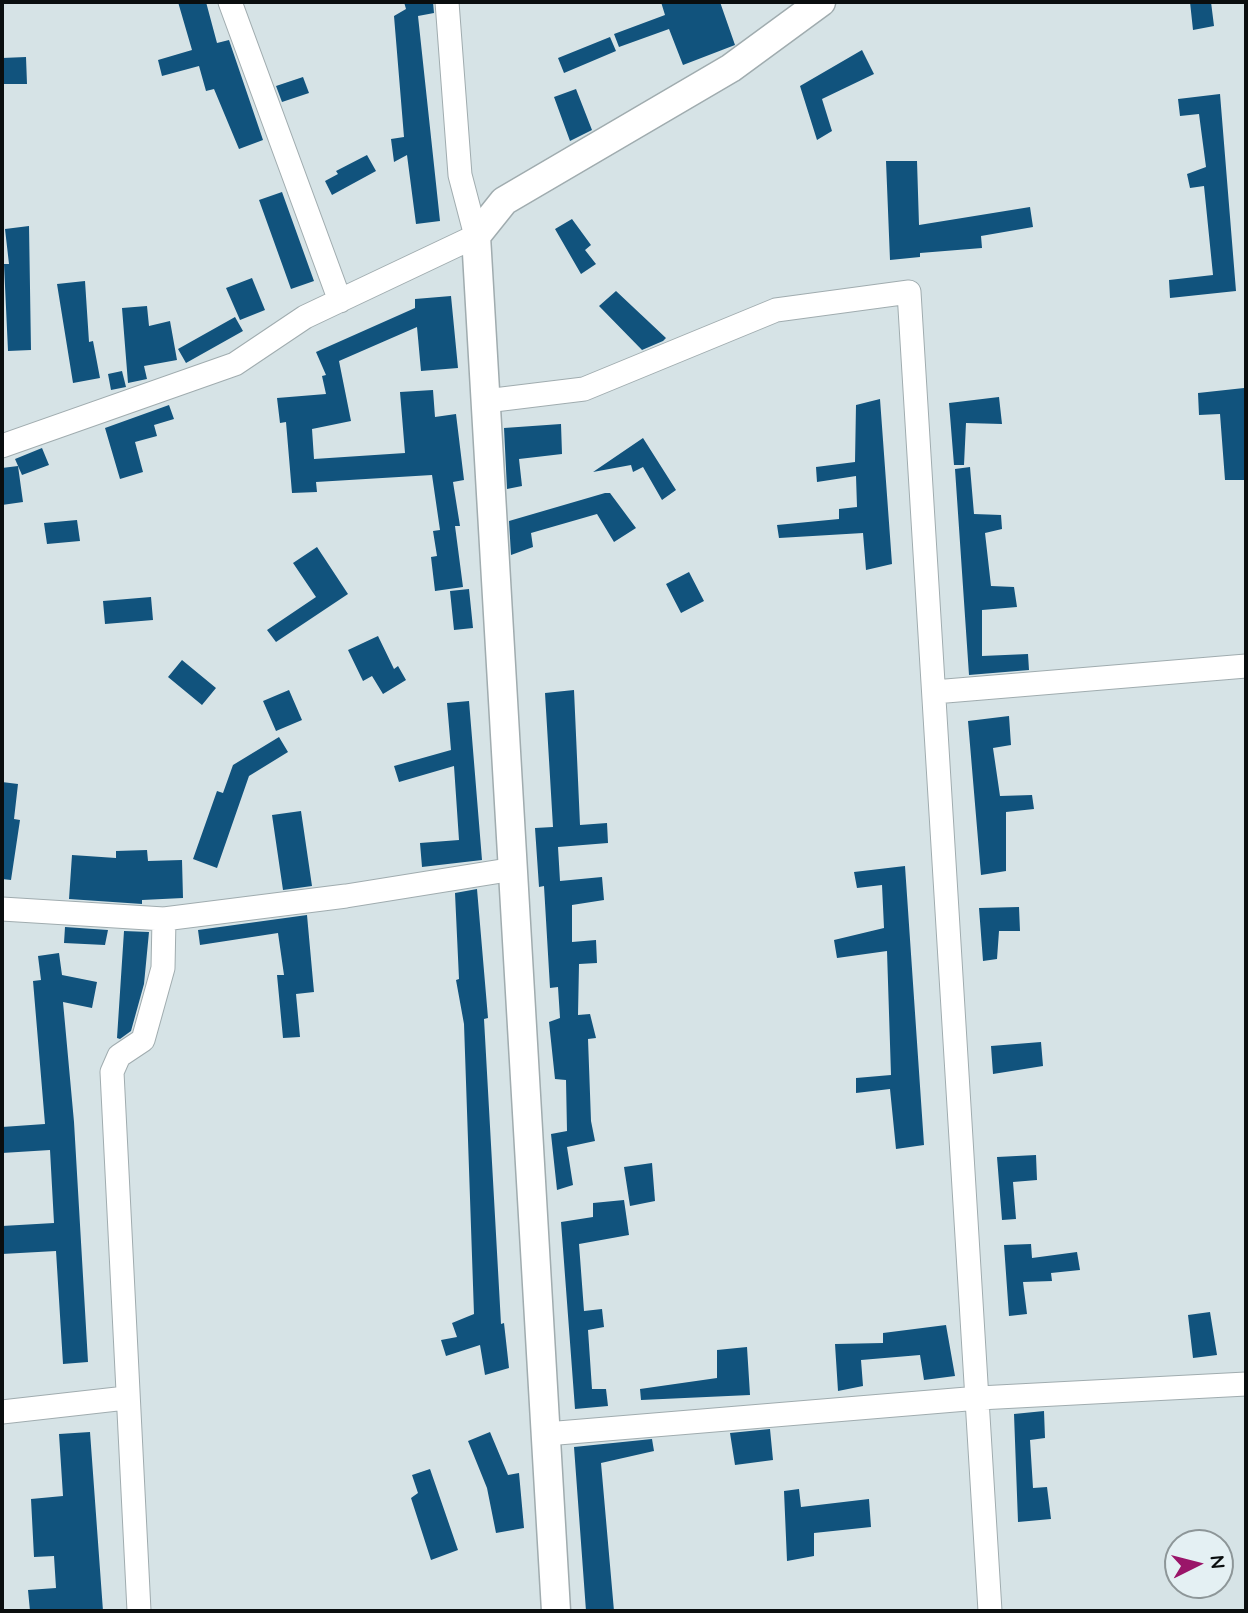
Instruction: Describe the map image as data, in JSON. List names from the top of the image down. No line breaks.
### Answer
{"north":"right"}
